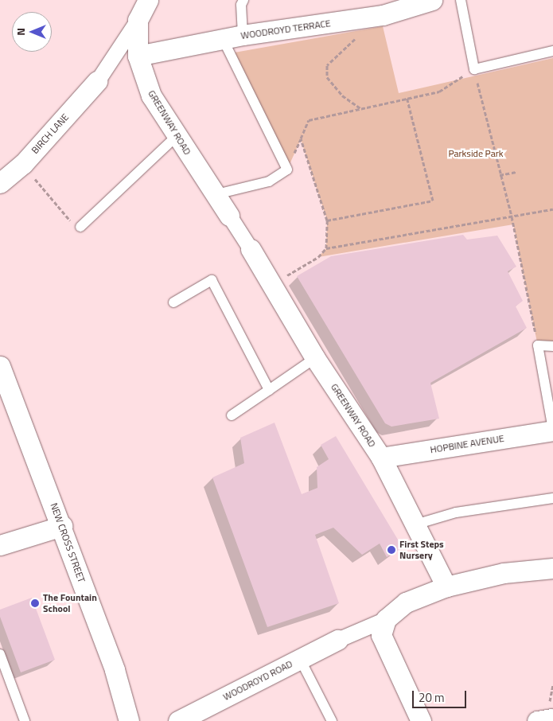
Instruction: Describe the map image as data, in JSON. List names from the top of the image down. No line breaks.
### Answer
{"streets":{"street":["WOODROYD TERRACE","GREENWAY ROAD","BIRCH LANE","HOPBINE AVENUE","NEW CROSS STREET","WOODROYD ROAD"]},"crossings":[["WOODROYD TERRACE","GREENWAY ROAD"],["GREENWAY ROAD","HOPBINE AVENUE"]],"parks":["Parkside Park"],"places":["First Steps Nursery","The Fountain School"],"scale_bar":"20 m","north":"left"}
